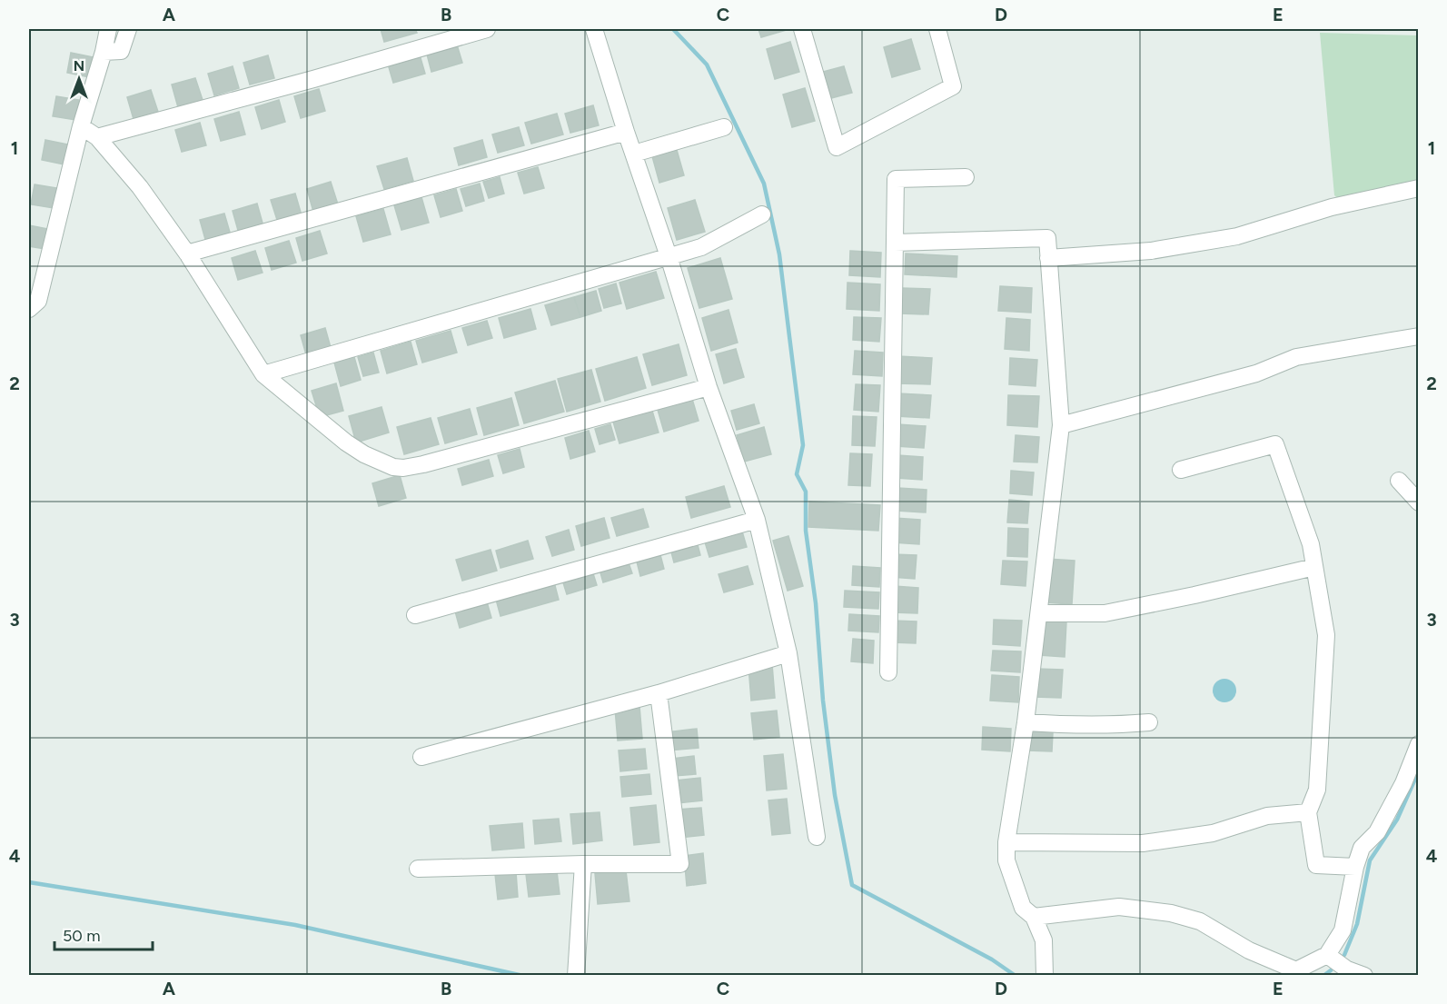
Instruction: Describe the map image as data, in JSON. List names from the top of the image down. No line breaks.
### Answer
{"scale_bar":"50 m","north":"top","grid":{"columns":["A","B","C","D","E"],"rows":["1","2","3","4"]}}
